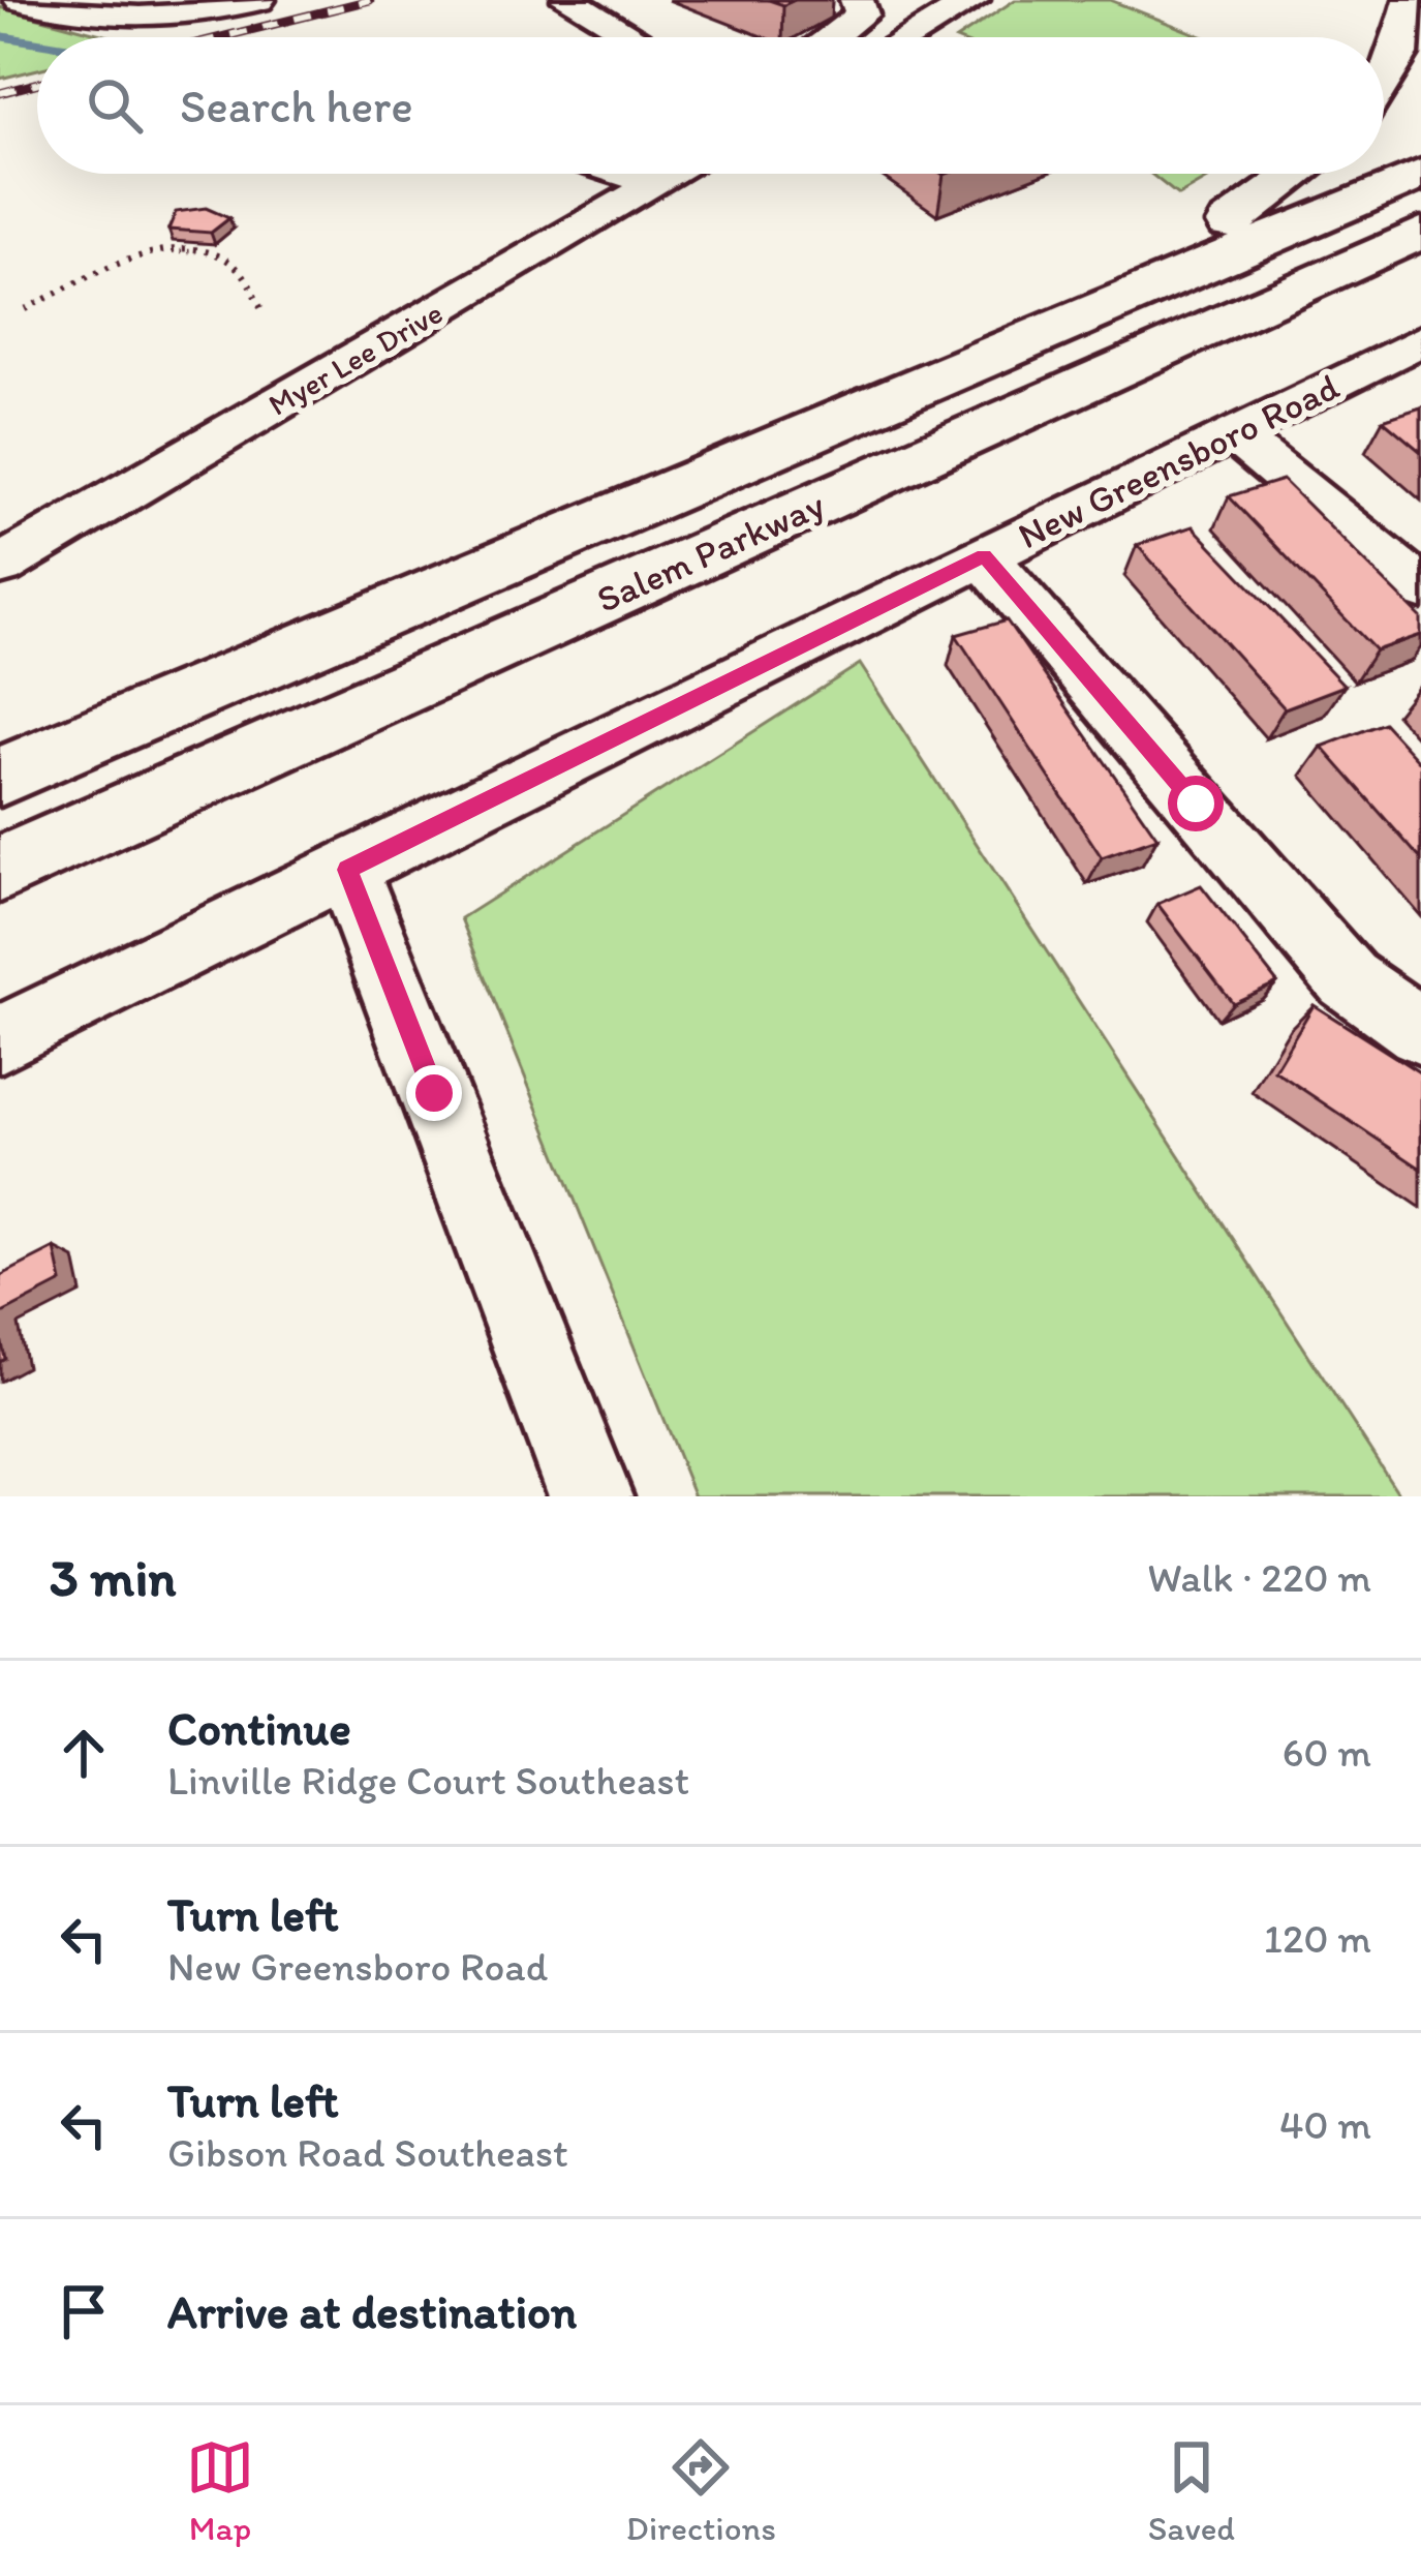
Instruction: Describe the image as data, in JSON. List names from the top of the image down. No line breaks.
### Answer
{"streets":{"highway":["Salem Parkway"],"street":["Myer Lee Drive","New Greensboro Road"]},"page":{"search":"Search here","heading":["3 min","Walk · 220 m"],"list":[["Continue","Linville Ridge Court Southeast","60 m"],["Turn left","New Greensboro Road","120 m"],["Turn left","Gibson Road Southeast","40 m"],"Arrive at destination"],"nav":["Map","Directions","Saved"]}}
